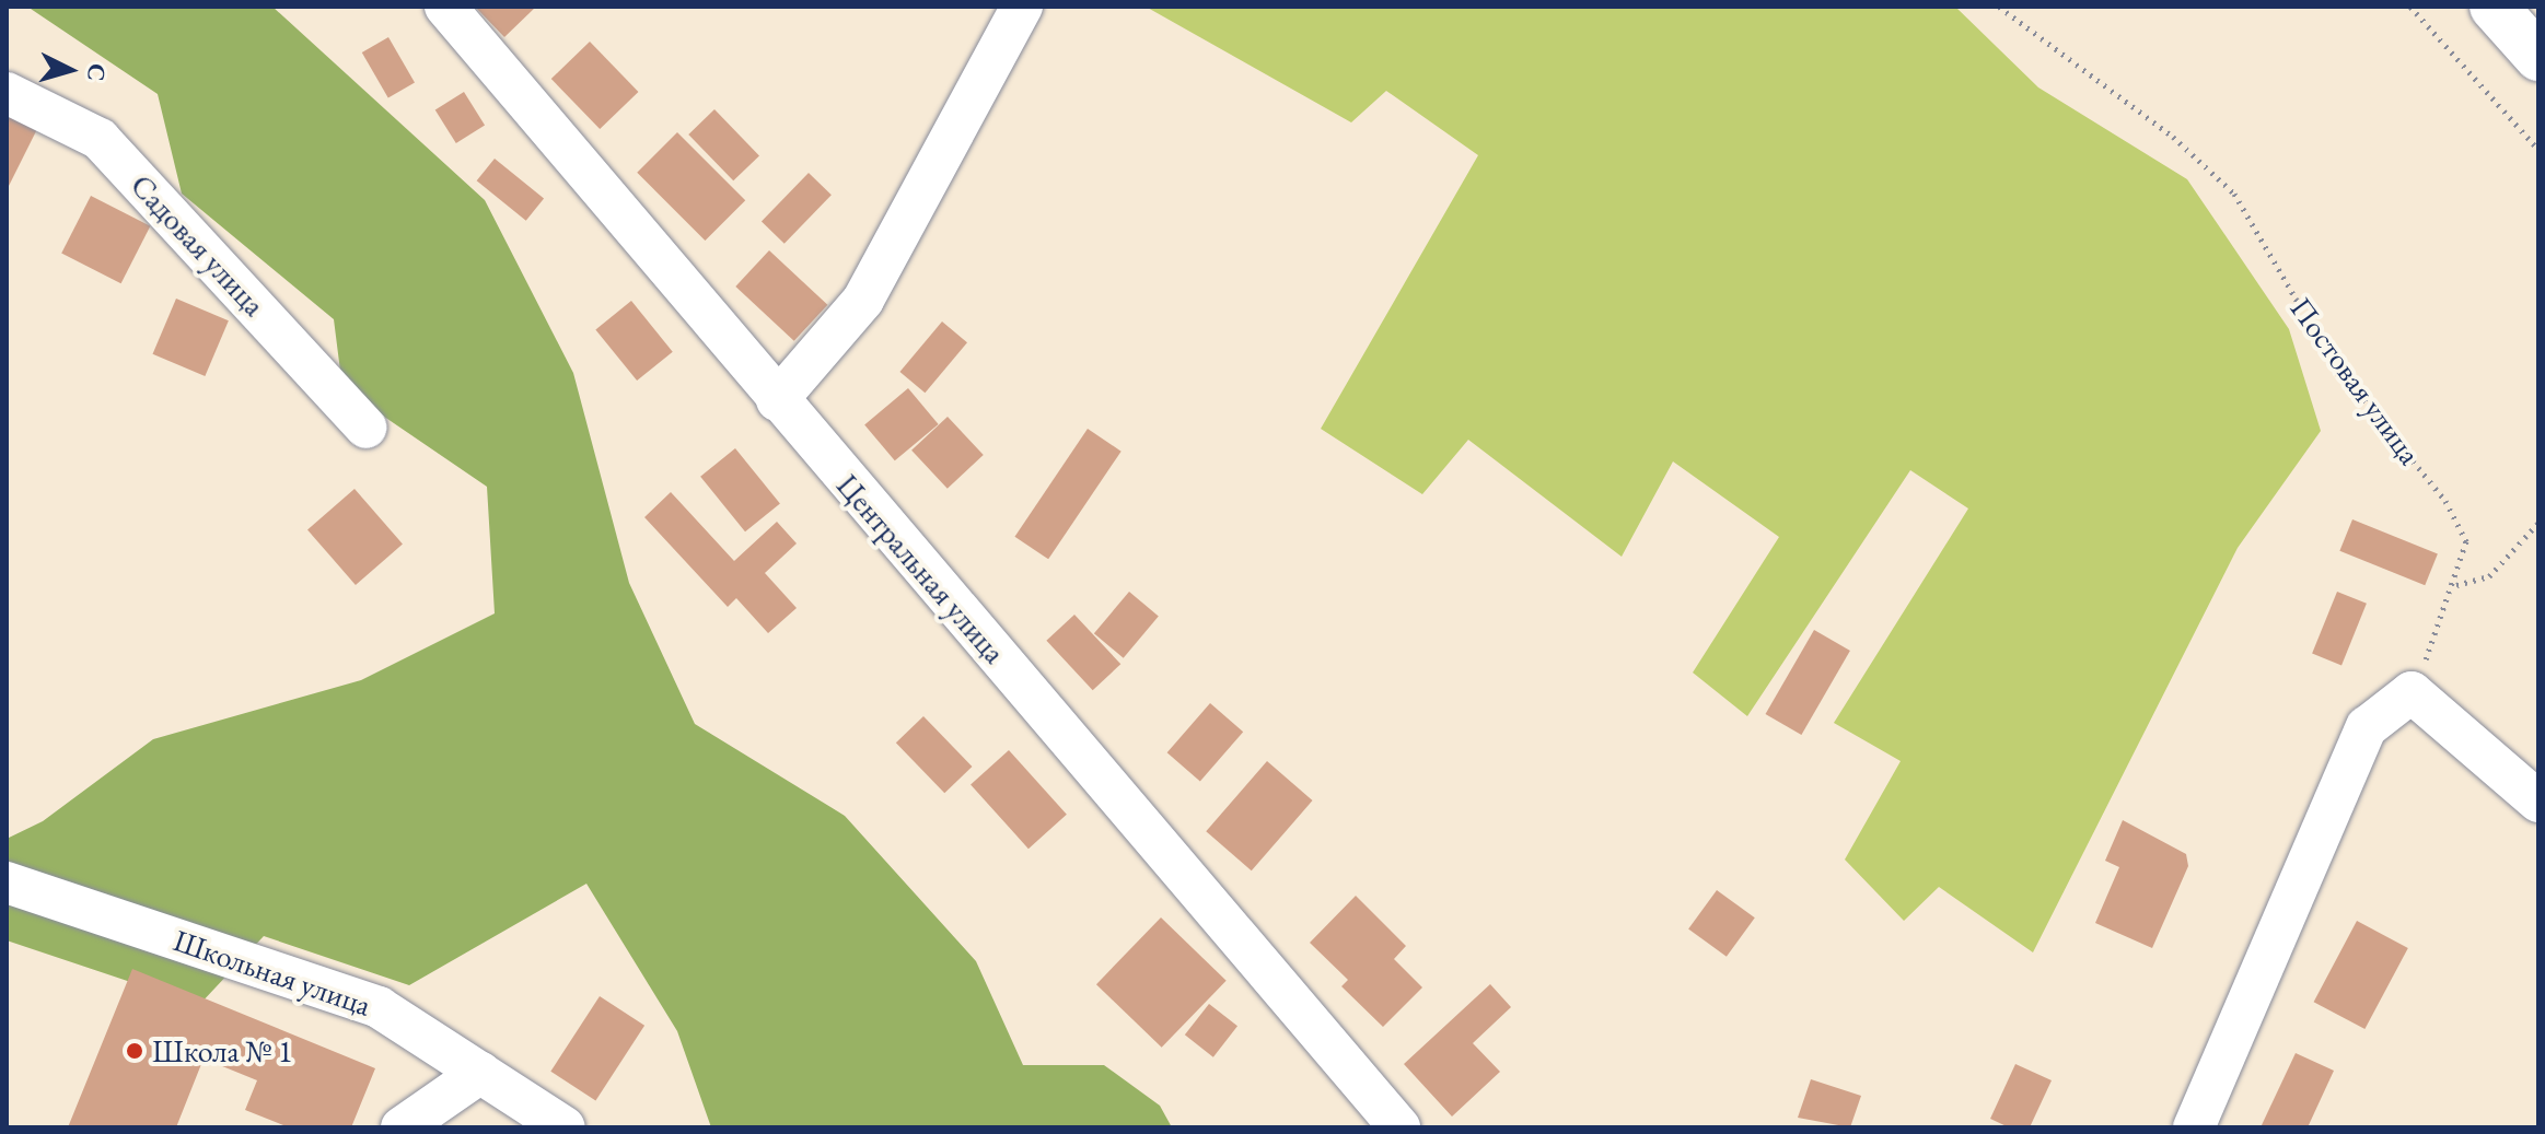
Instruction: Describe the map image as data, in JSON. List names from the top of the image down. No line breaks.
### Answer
{"streets":{"street":["Садовая улица","Центральная улица","Школьная улица"],"path":["Постовая улица"]},"places":["Школа № 1"],"north":"right"}
